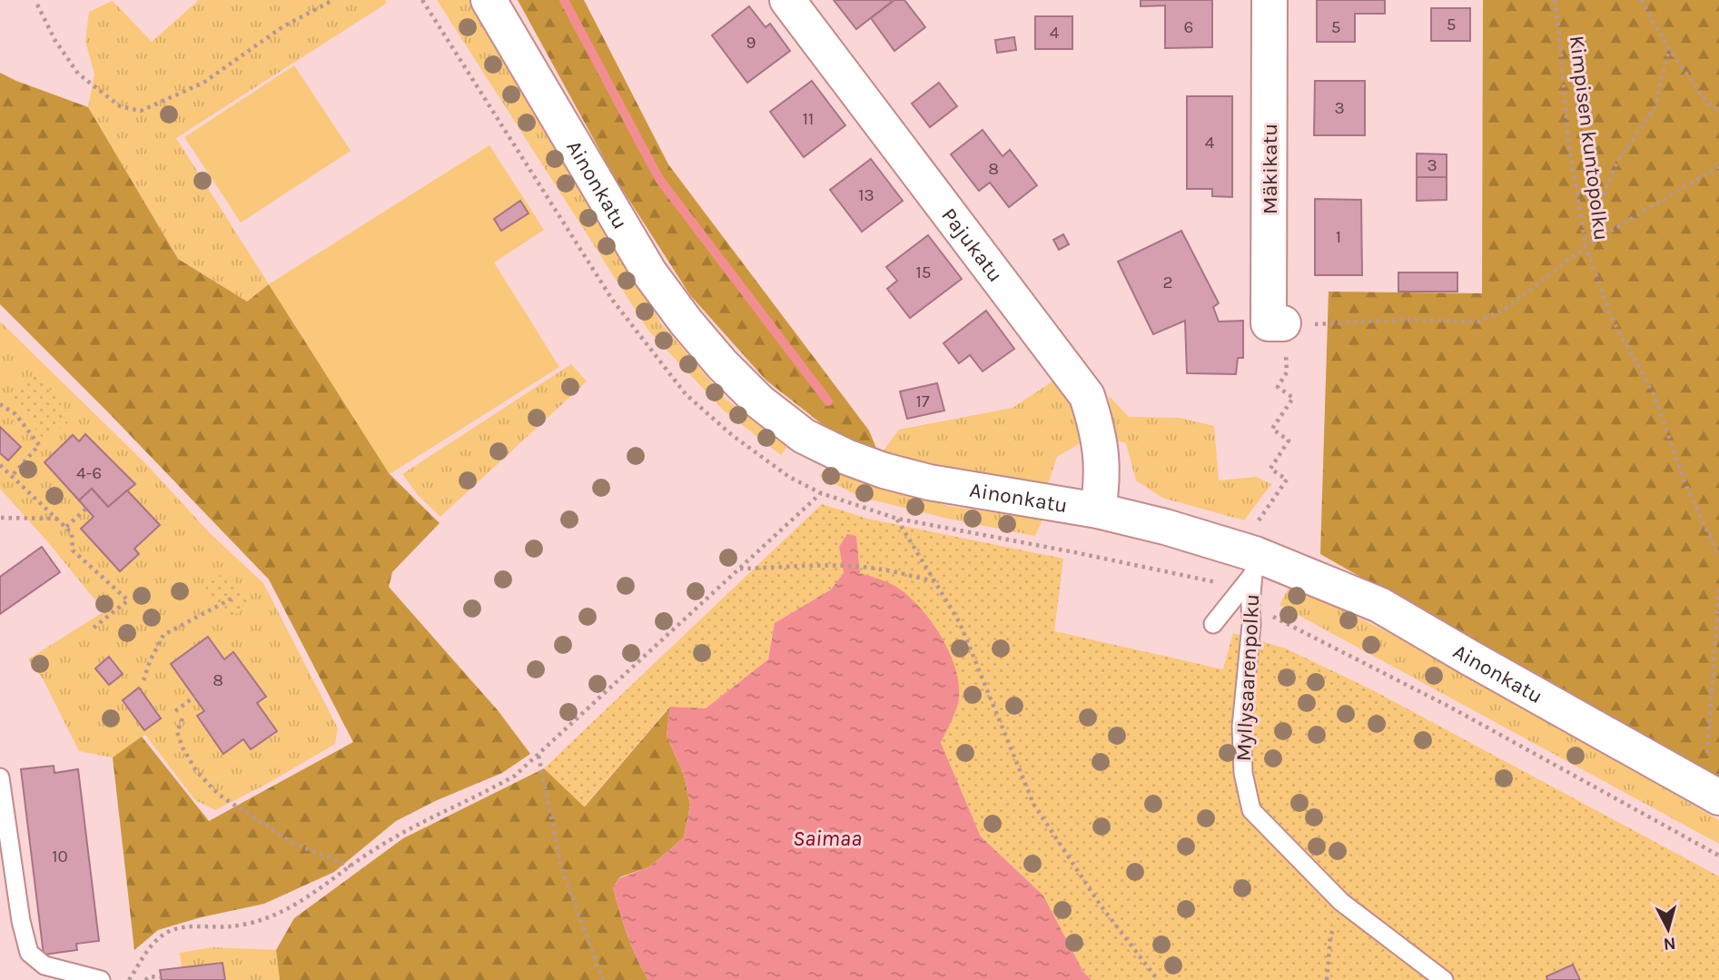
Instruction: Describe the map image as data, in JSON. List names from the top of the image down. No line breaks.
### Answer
{"streets":{"street":["Mäkikatu","Ainonkatu","Pajukatu"],"lane":["Myllysaarenpolku"],"path":["Kimpisen kuntopolku"]},"crossings":[["Ainonkatu","Pajukatu"],["Ainonkatu","Myllysaarenpolku"]],"water":["Saimaa"],"house_numbers":["5","6","5","4","9","3","11","4","3","8","13","1","15","2","17","4-6","8","10"],"north":"bottom"}
